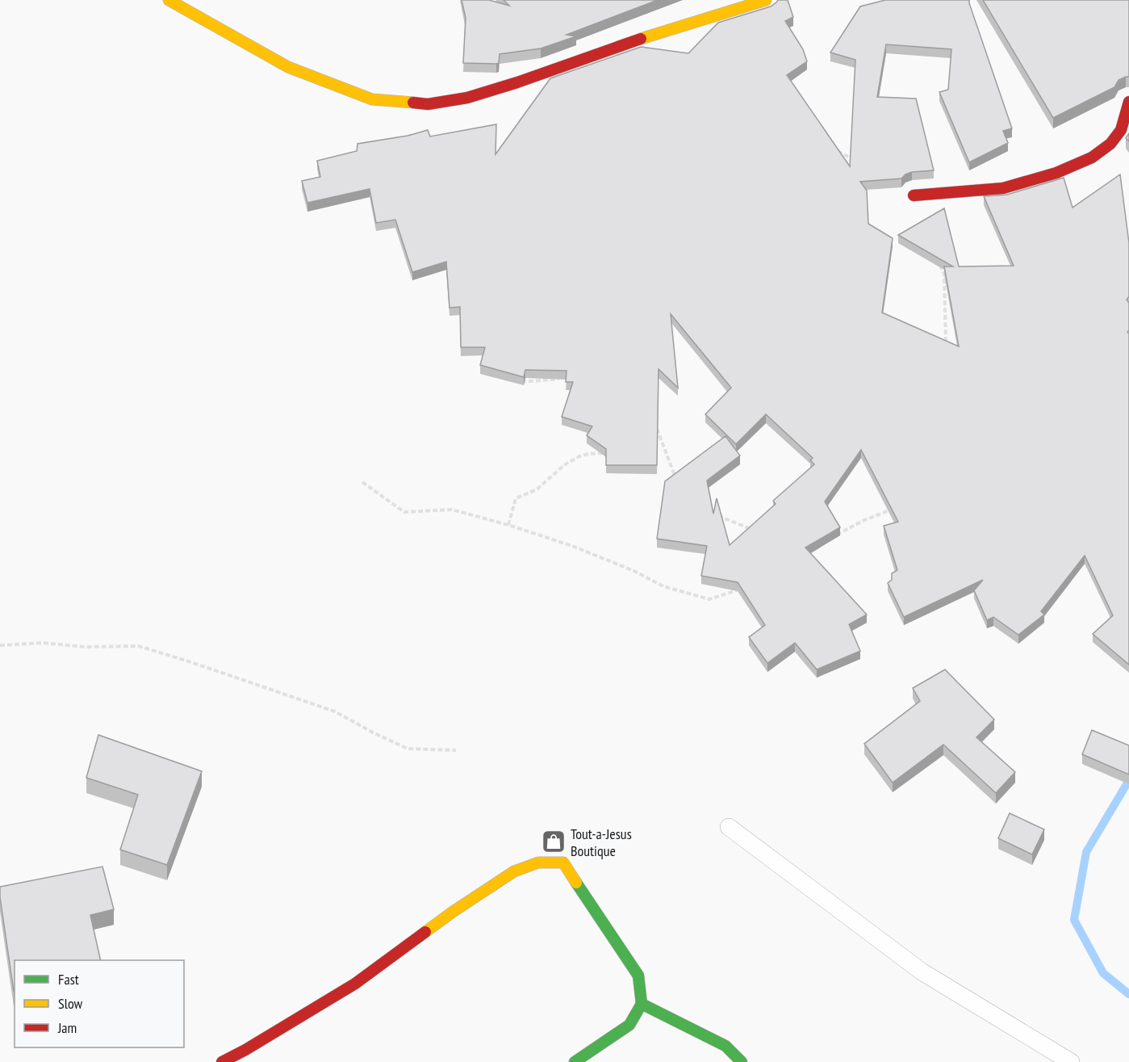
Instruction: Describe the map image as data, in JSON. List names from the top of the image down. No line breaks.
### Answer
{"places":{"shop":["Tout-a-Jesus Boutique"]},"legend":["Fast","Slow","Jam"]}
